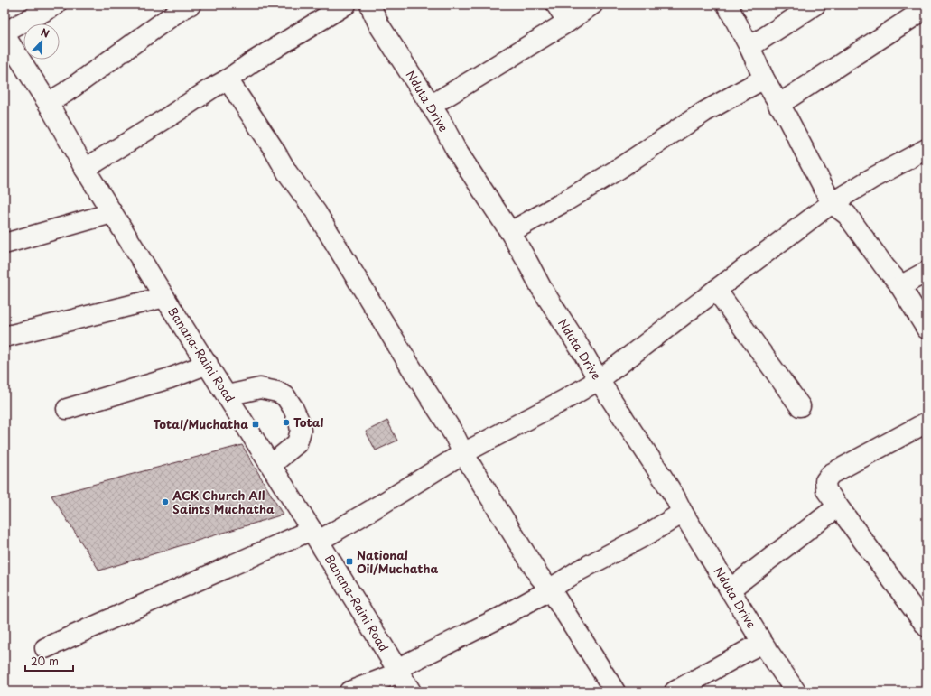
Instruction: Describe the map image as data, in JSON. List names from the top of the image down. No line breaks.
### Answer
{"streets":{"street":["Nduta Drive","Banana-Raini Road"]},"places":{"other":["Total","ACK Church All Saints Muchatha"],"transit":["Total/Muchatha","National Oil/Muchatha"]},"scale_bar":"20 m","north":"top"}
